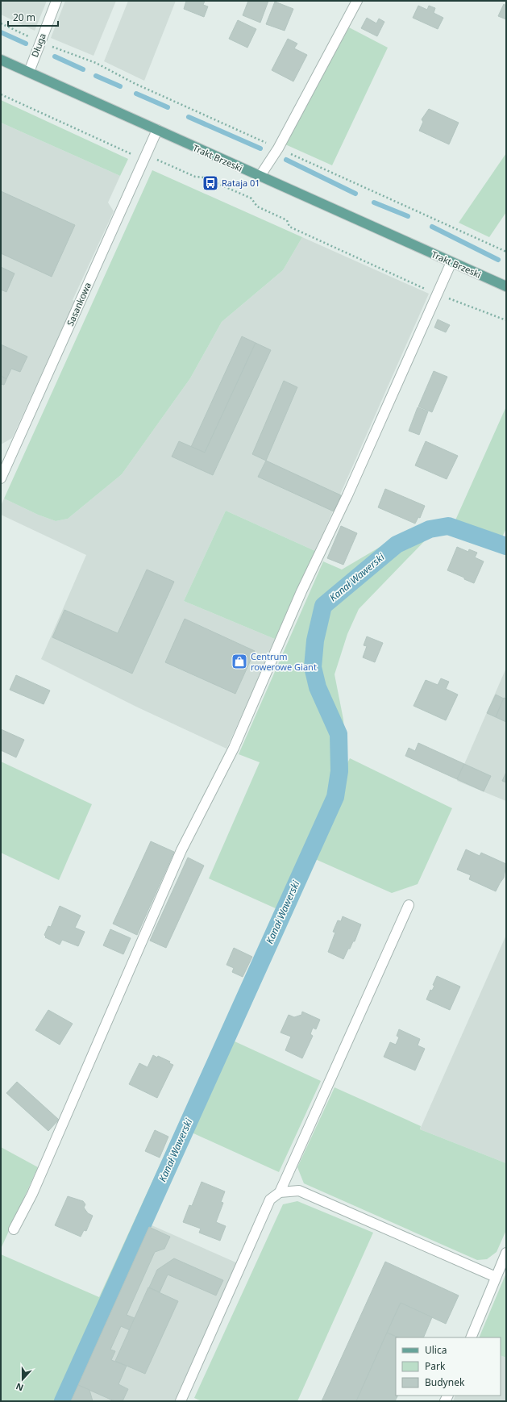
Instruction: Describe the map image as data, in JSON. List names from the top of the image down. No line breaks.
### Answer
{"streets":{"main road":["Trakt Brzeski"],"street":["Długa","Sasankowa"]},"crossings":[["Długa","Trakt Brzeski"],["Trakt Brzeski","Sasankowa"]],"water":["Kanał Wawerski"],"places":{"bus stop":["Rataja 01"],"shop":["Centrum rowerowe Giant"]},"legend":["Ulica","Park","Budynek"],"scale_bar":"20 m","north":"bottom"}
